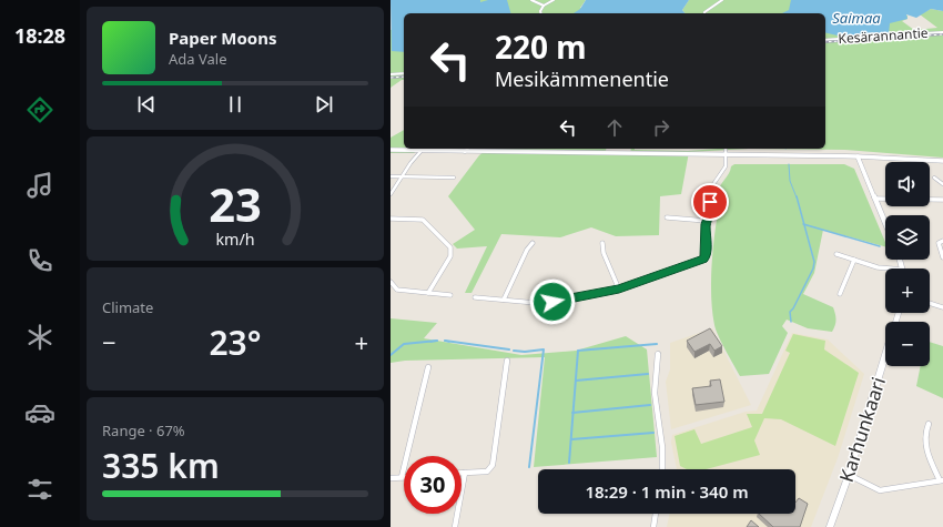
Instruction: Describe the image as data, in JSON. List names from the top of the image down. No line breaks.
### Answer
{"streets":{"main road":["Karhunkaari"],"street":["Kesärannantie"]},"water":["Saimaa"],"page":{"tabs":"18:28","turn":["220 m","Mesikämmenentie"],"song":["Paper Moons","Ada Vale"],"map_buttons":["+","−"],"tile":["Climate",["Range · 67%","335 km"]],"heat":["−","23°","+"],"limit":"30","trip":"18:29 · 1 min · 340 m","gauge":["23","km/h"]}}
